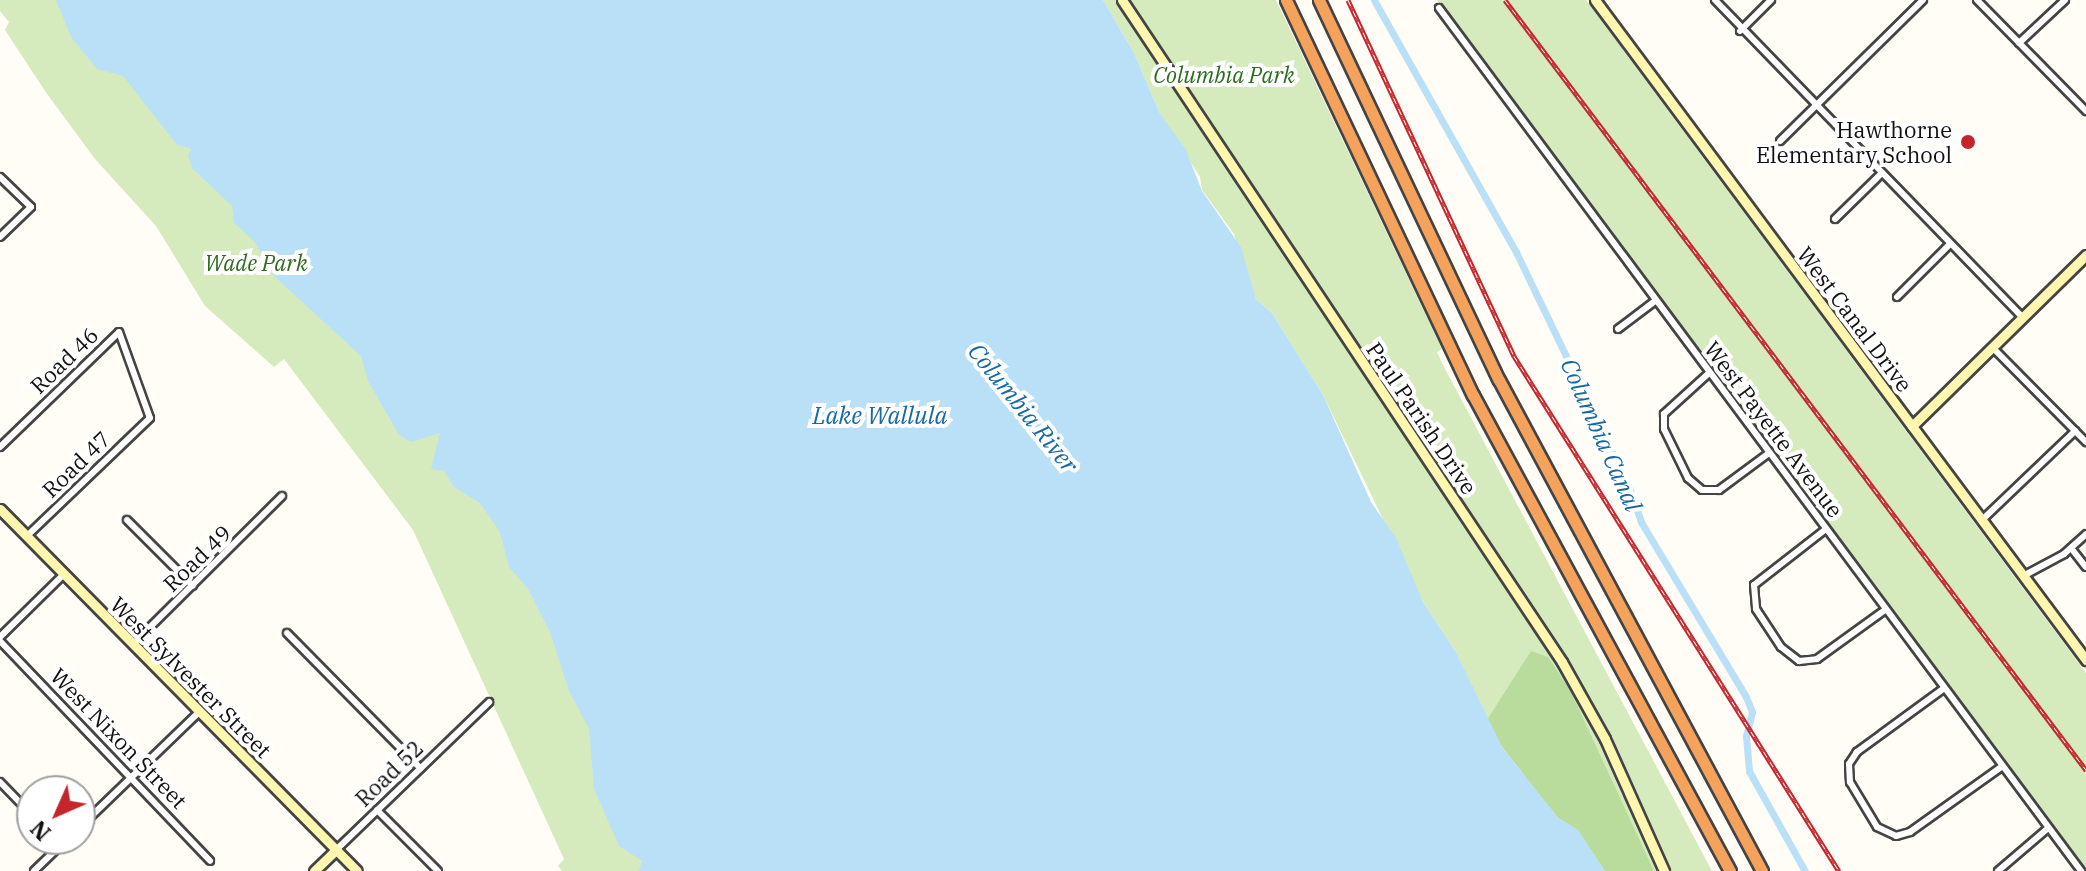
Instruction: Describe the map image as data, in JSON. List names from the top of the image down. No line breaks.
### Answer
{"streets":{"street":["West Canal Drive","Road 46","Paul Parish Drive","West Payette Avenue","Road 47","Road 49","West Sylvester Street","West Nixon Street","Road 52"]},"crossings":[["Road 46","Road 47"],["Road 47","West Sylvester Street"],["Road 49","West Sylvester Street"],["West Sylvester Street","Road 52"]],"water":["Columbia River","Lake Wallula","Columbia Canal"],"parks":["Columbia Park","Wade Park"],"places":["Hawthorne Elementary School"],"north":"bottom left"}
